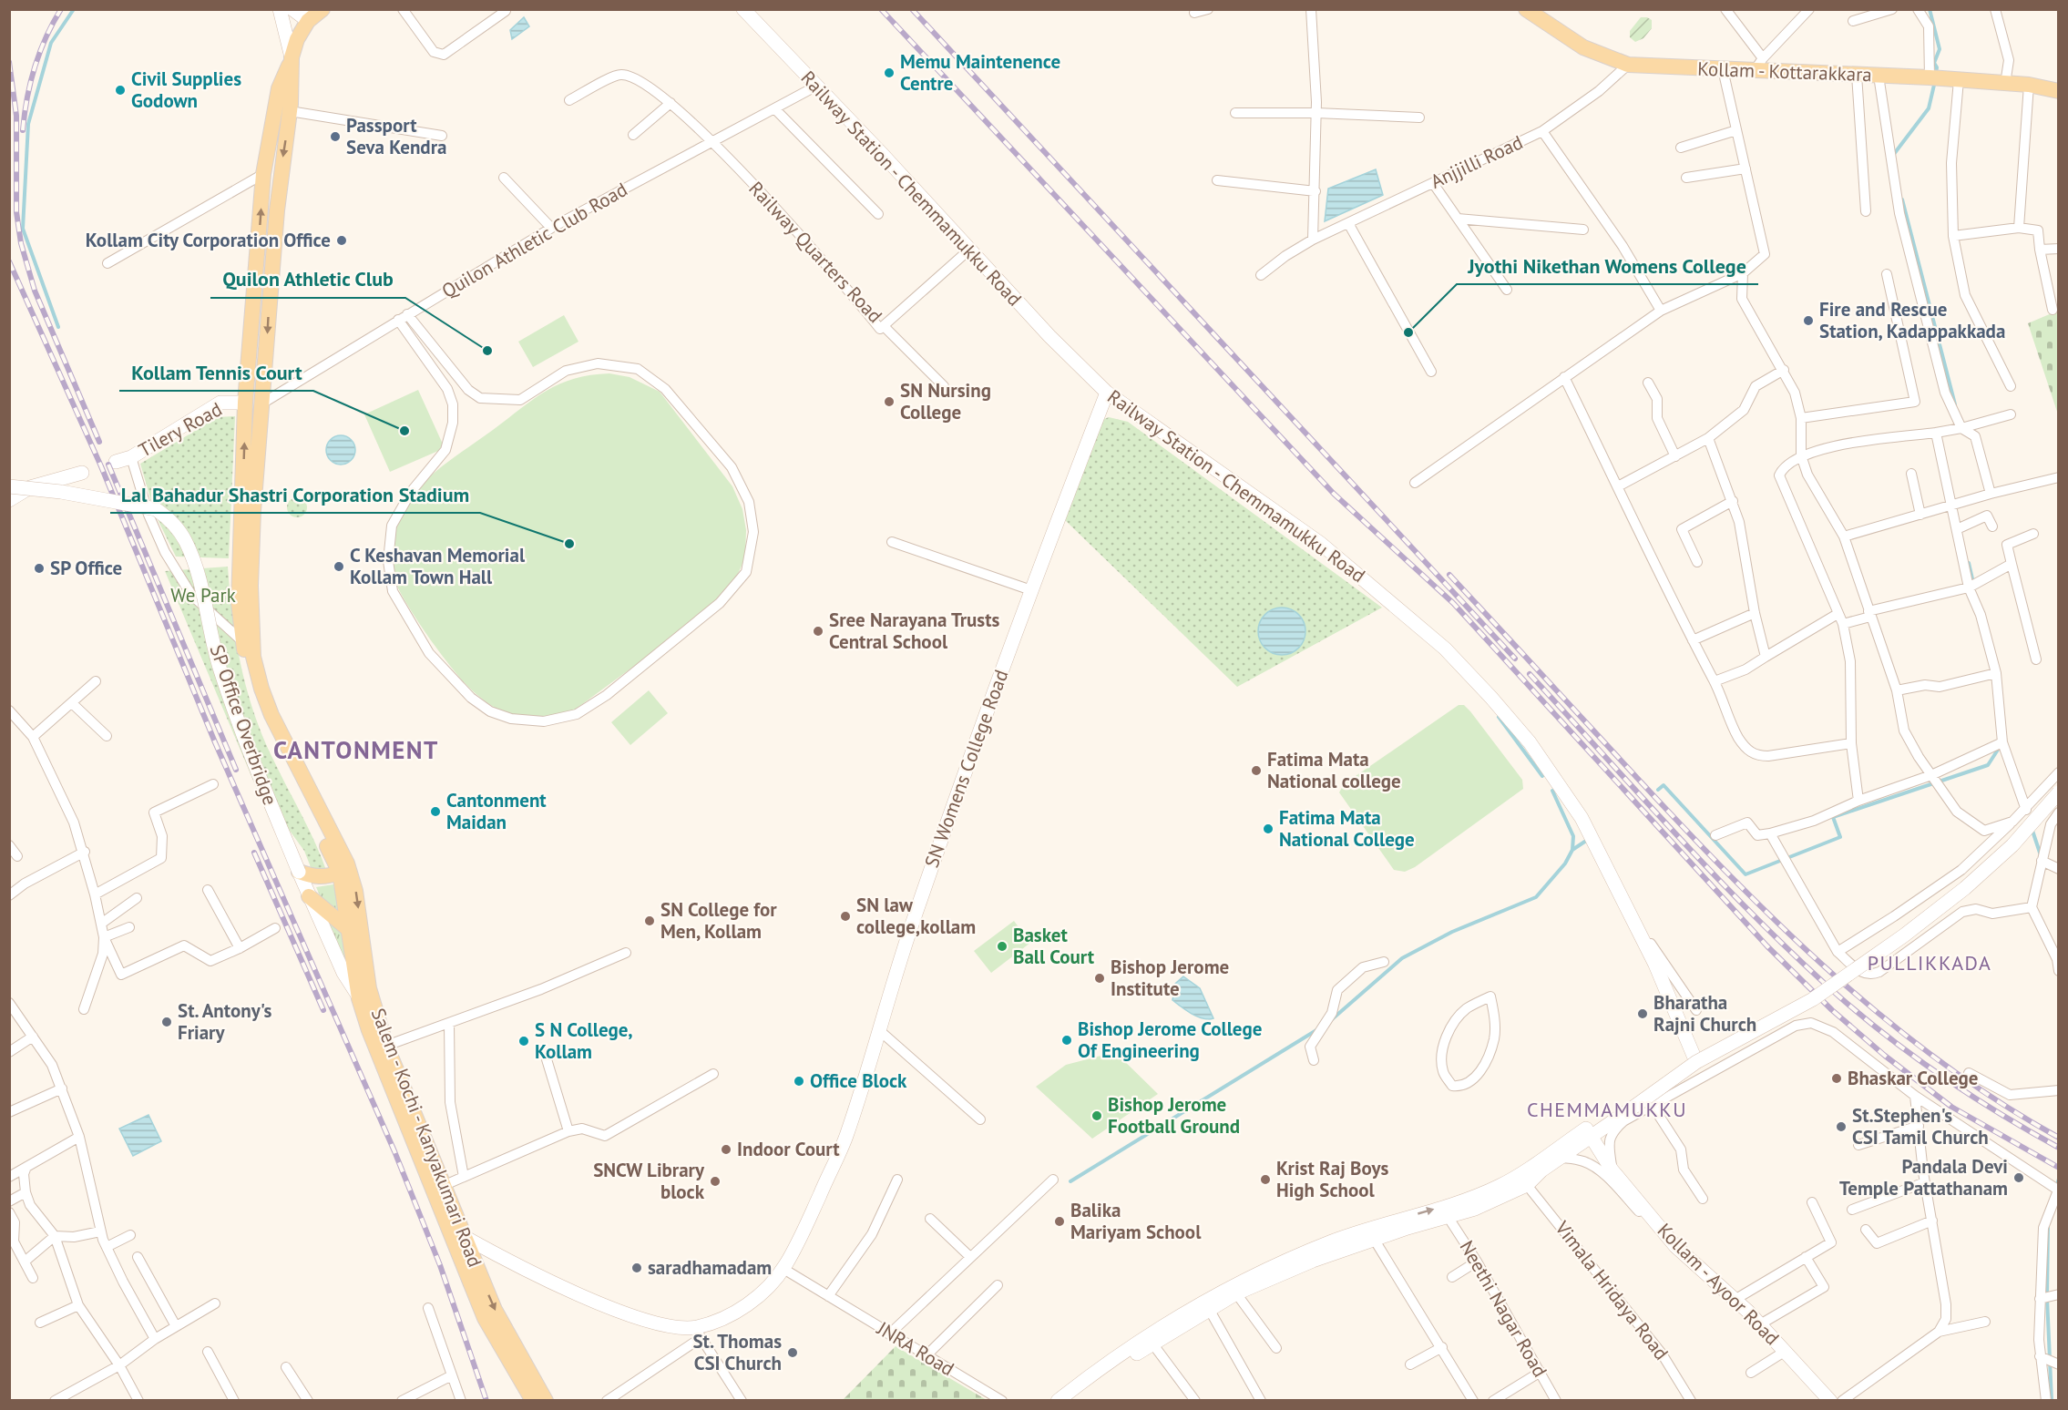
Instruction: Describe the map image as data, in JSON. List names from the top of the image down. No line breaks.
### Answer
{"streets":{"main road":["Kollam - Kottarakkara","Railway Station - Chemmamukku Road","Tilery Road","SP Office Overbridge","SN Womens College Road","Salem - Kochi - Kanyakumari Road","Kollam - Ayoor Road"],"street":["Anjjilli Road","Quilon Athletic Club Road","Railway Quarters Road","Vimala Hridaya Road","Neethi Nagar Road","JNRA Road"]},"crossings":[["Kollam - Kottarakkara","Anjjilli Road"],["Railway Station - Chemmamukku Road","Quilon Athletic Club Road"],["Railway Station - Chemmamukku Road","Railway Quarters Road"],["Railway Station - Chemmamukku Road","SN Womens College Road"],["Quilon Athletic Club Road","Railway Quarters Road"],["Quilon Athletic Club Road","Salem - Kochi - Kanyakumari Road"],["SN Womens College Road","JNRA Road"]],"districts":["CANTONMENT","PULLIKKADA","CHEMMAMUKKU"],"parks":["We Park"],"places":["Memu Maintenence Centre","Civil Supplies Godown","Passport Seva Kendra","Kollam City Corporation Office","Fire and Rescue Station, Kadappakkada","Jyothi Nikethan Womens College","Quilon Athletic Club","SN Nursing College","Kollam Tennis Court","Lal Bahadur Shastri Corporation Stadium","C Keshavan Memorial Kollam Town Hall","SP Office","Sree Narayana Trusts Central School","Fatima Mata National college","Cantonment Maidan","Fatima Mata National College","SN law college,kollam","SN College for Men, Kollam","Basket Ball Court","Bishop Jerome Institute","Bharatha Rajni Church","St. Antony's Friary","Bishop Jerome College Of Engineering","S N College, Kollam","Bhaskar College","Office Block","Bishop Jerome Football Ground","St.Stephen's CSI Tamil Church","Indoor Court","Pandala Devi Temple Pattathanam","Krist Raj Boys High School","SNCW Library block","Balika Mariyam School","saradhamadam","St. Thomas CSI Church"]}
